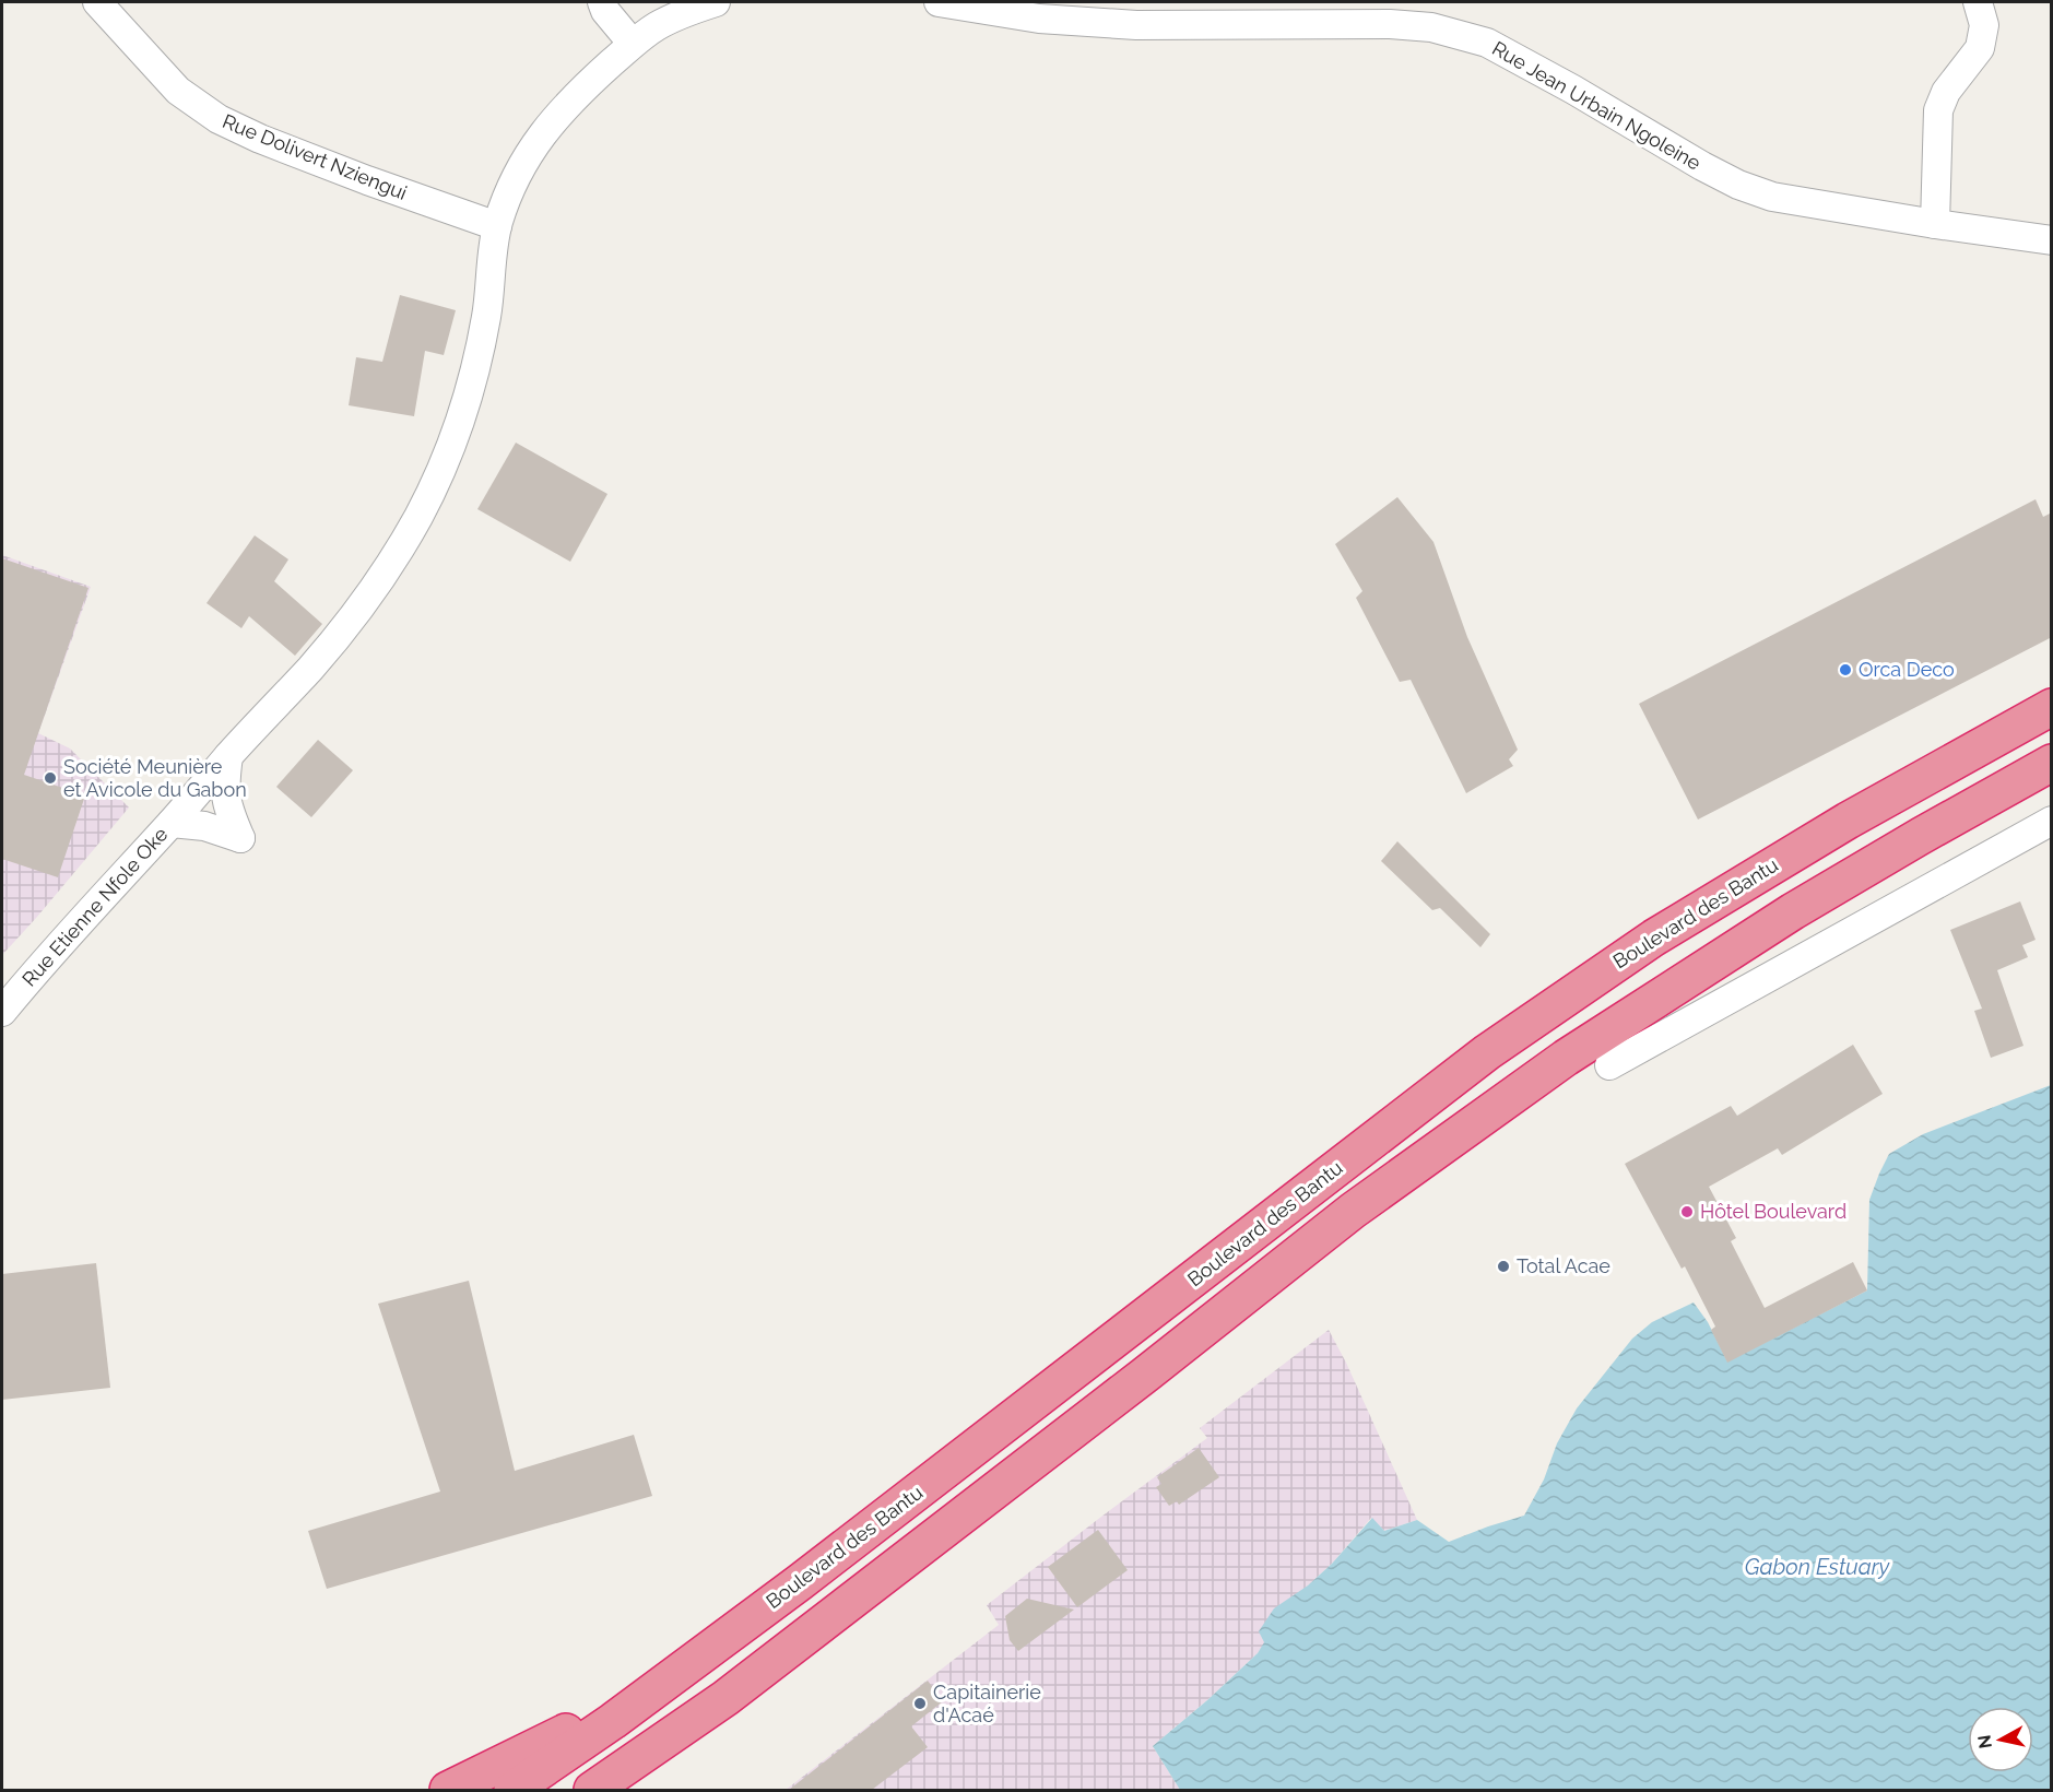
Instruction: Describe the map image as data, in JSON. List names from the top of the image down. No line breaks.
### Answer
{"streets":{"highway":["Boulevard des Bantu"],"street":["Rue Jean Urbain Ngoleine","Rue Dolivert Nziengui","Rue Etienne Nfole Oke"]},"crossings":[["Rue Dolivert Nziengui","Rue Etienne Nfole Oke"]],"water":["Gabon Estuary"],"places":["Orca Deco","Société Meunière et Avicole du Gabon","Hôtel Boulevard","Total Acae","Capitainerie d'Acaé"],"north":"left"}
